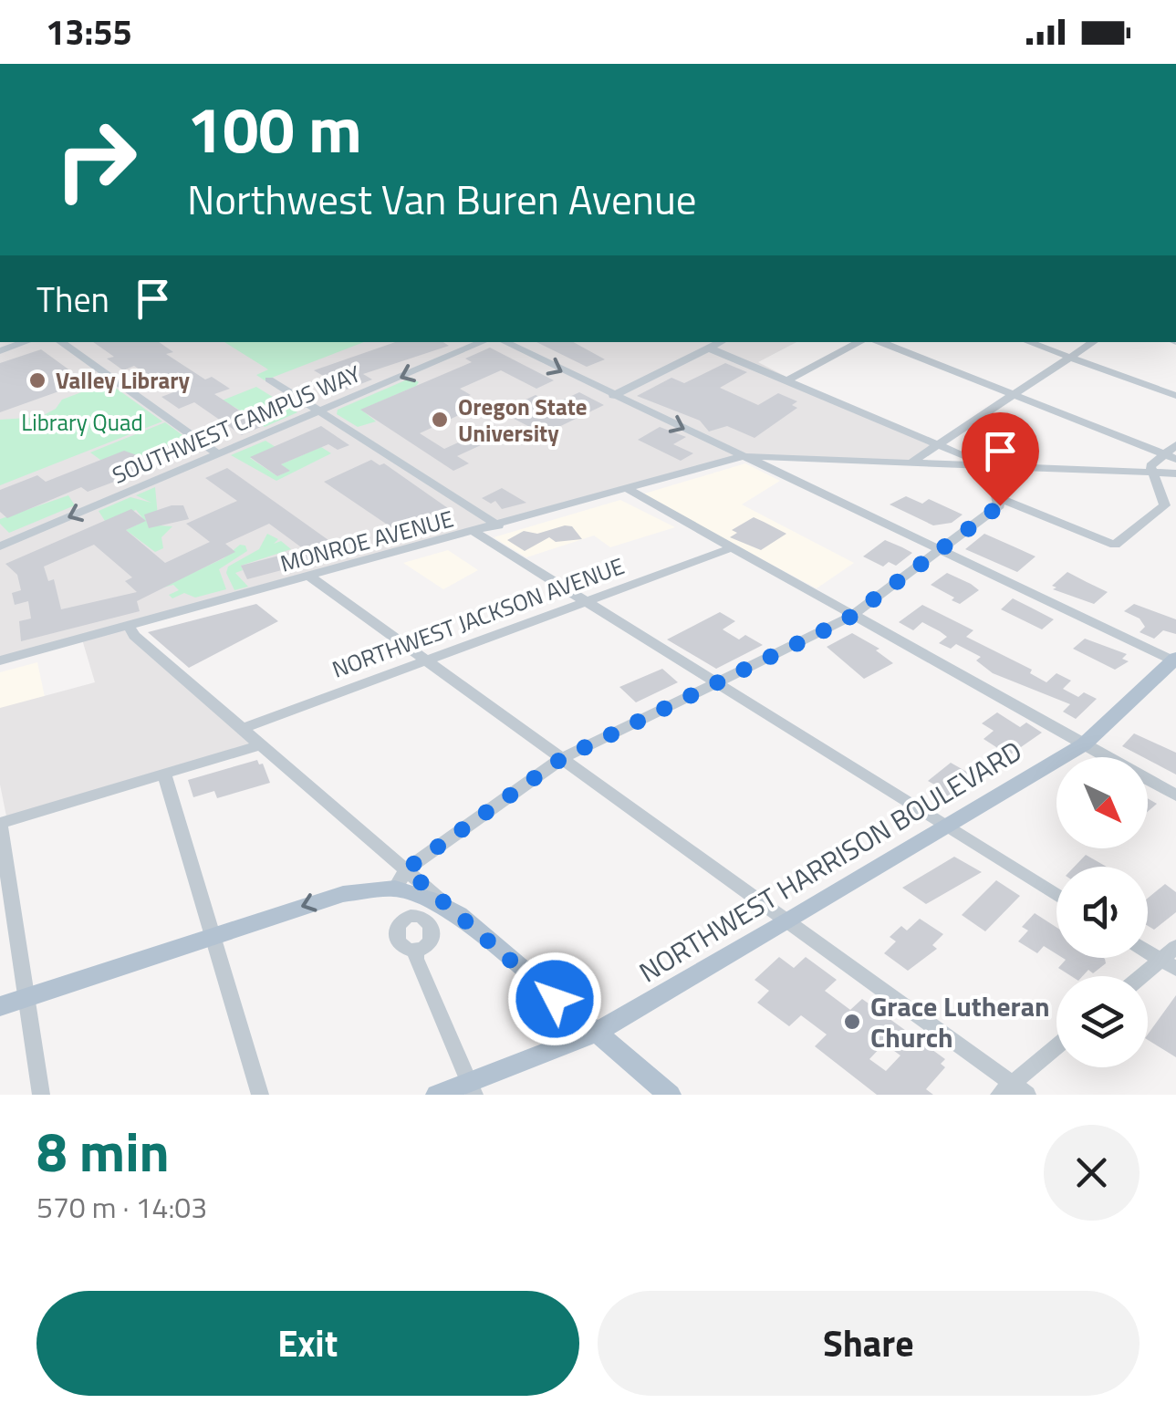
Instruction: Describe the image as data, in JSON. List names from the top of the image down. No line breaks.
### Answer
{"streets":{"main road":["NORTHWEST HARRISON BOULEVARD"],"street":["SOUTHWEST CAMPUS WAY","MONROE AVENUE","NORTHWEST JACKSON AVENUE"]},"one_way":["SOUTHWEST CAMPUS WAY"],"parks":["Library Quad"],"places":["Valley Library","Oregon State University","Grace Lutheran Church"],"north":"bottom right","page":{"status":"13:55","turn":["100 m","Northwest Van Buren Avenue"],"then":"Then","heading":["8 min","570 m · 14:03"],"buttons":["Exit","Share"]}}
